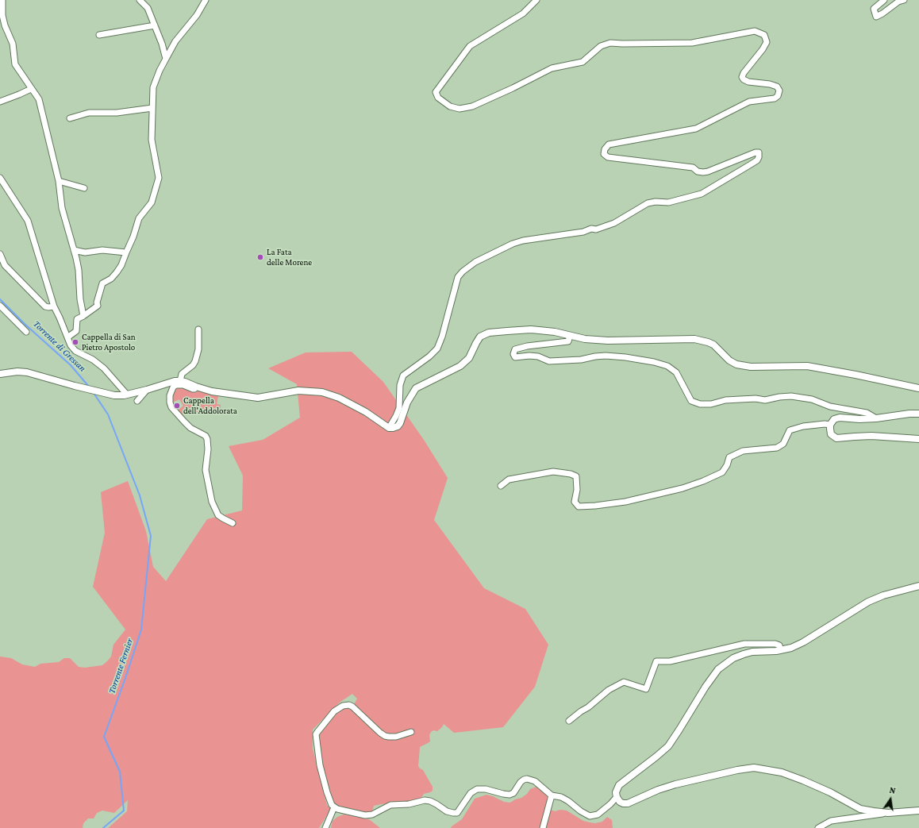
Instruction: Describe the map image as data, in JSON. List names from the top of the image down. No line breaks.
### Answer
{"water":["Torrente di Gressan","Torrente Fernier"],"places":["La Fata delle Morene","Cappella di San Pietro Apostolo","Cappella dell'Addolorata"],"north":"top"}
